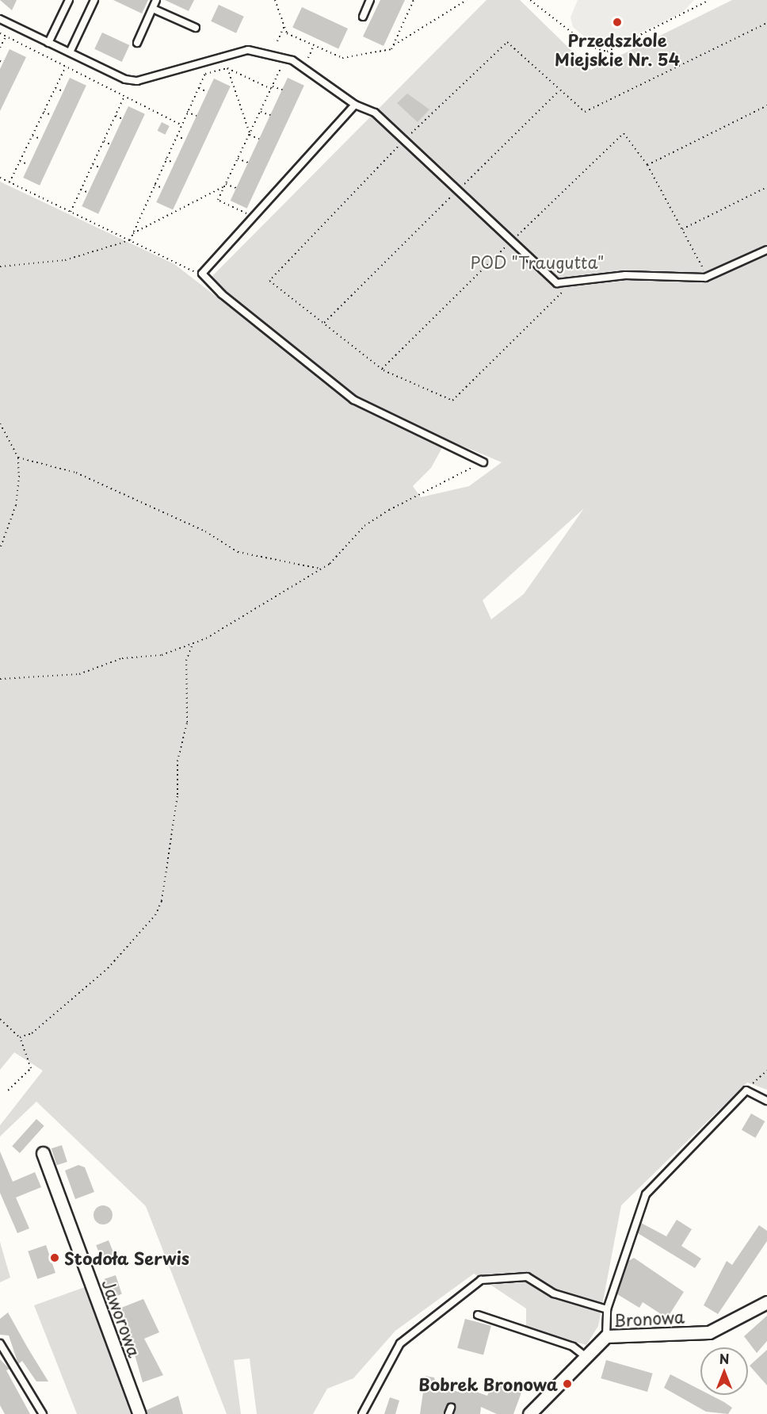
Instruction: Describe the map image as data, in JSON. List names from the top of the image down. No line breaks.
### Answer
{"streets":{"street":["Jaworowa","Bronowa"]},"parks":["POD \"Traugutta\""],"places":["Przedszkole Miejskie Nr. 54","Stodoła Serwis","Bobrek Bronowa"],"north":"top"}
